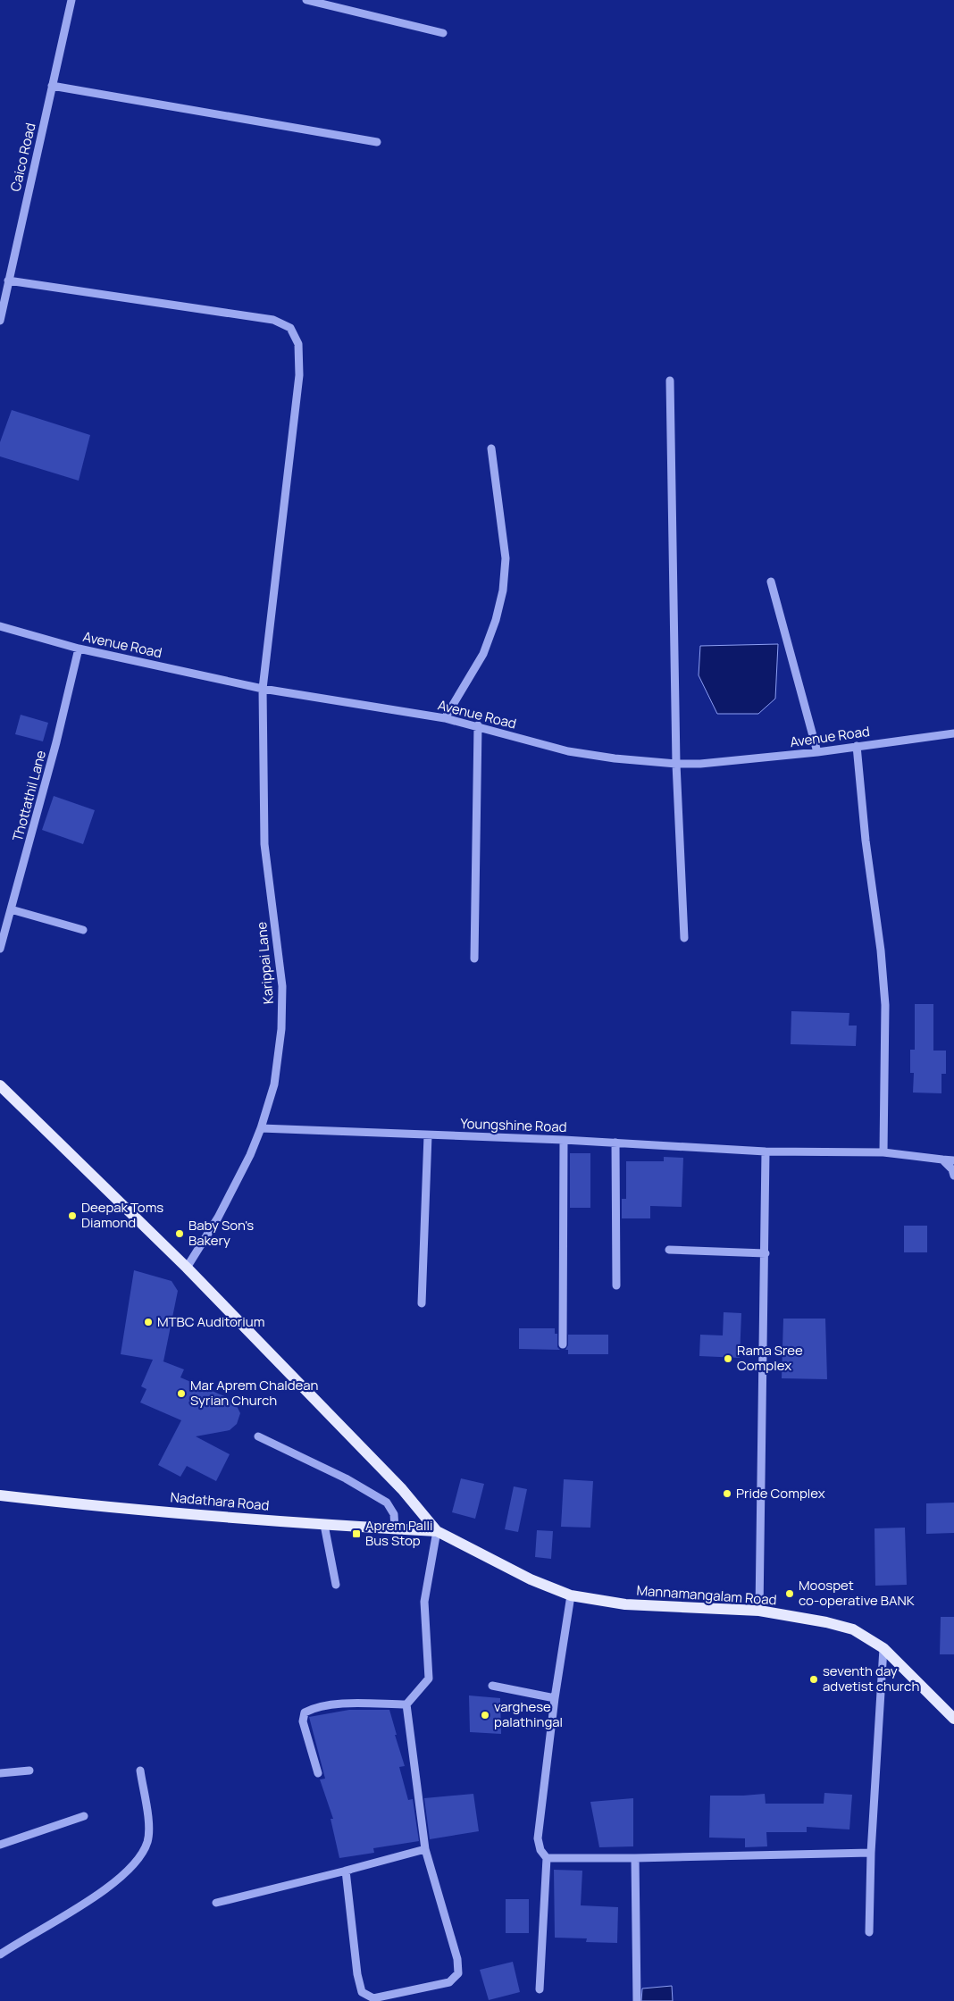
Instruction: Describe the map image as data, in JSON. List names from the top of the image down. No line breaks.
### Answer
{"streets":{"main road":["Nadathara Road","Mannamangalam Road"],"street":["Caico Road","Avenue Road","Thottathil Lane","Karippai Lane","Youngshine Road"]},"crossings":[["Caico Road","Karippai Lane"],["Avenue Road","Thottathil Lane"],["Avenue Road","Karippai Lane"],["Karippai Lane","Youngshine Road"],["Nadathara Road","Mannamangalam Road"]],"places":{"other":["Deepak Toms Diamond","Baby Son's Bakery","MTBC Auditorium","Rama Sree Complex","Mar Aprem Chaldean Syrian Church","Pride Complex","Moospet co-operative BANK","seventh day advetist church","varghese palathingal"],"transit":["Aprem Palli Bus Stop"]}}
